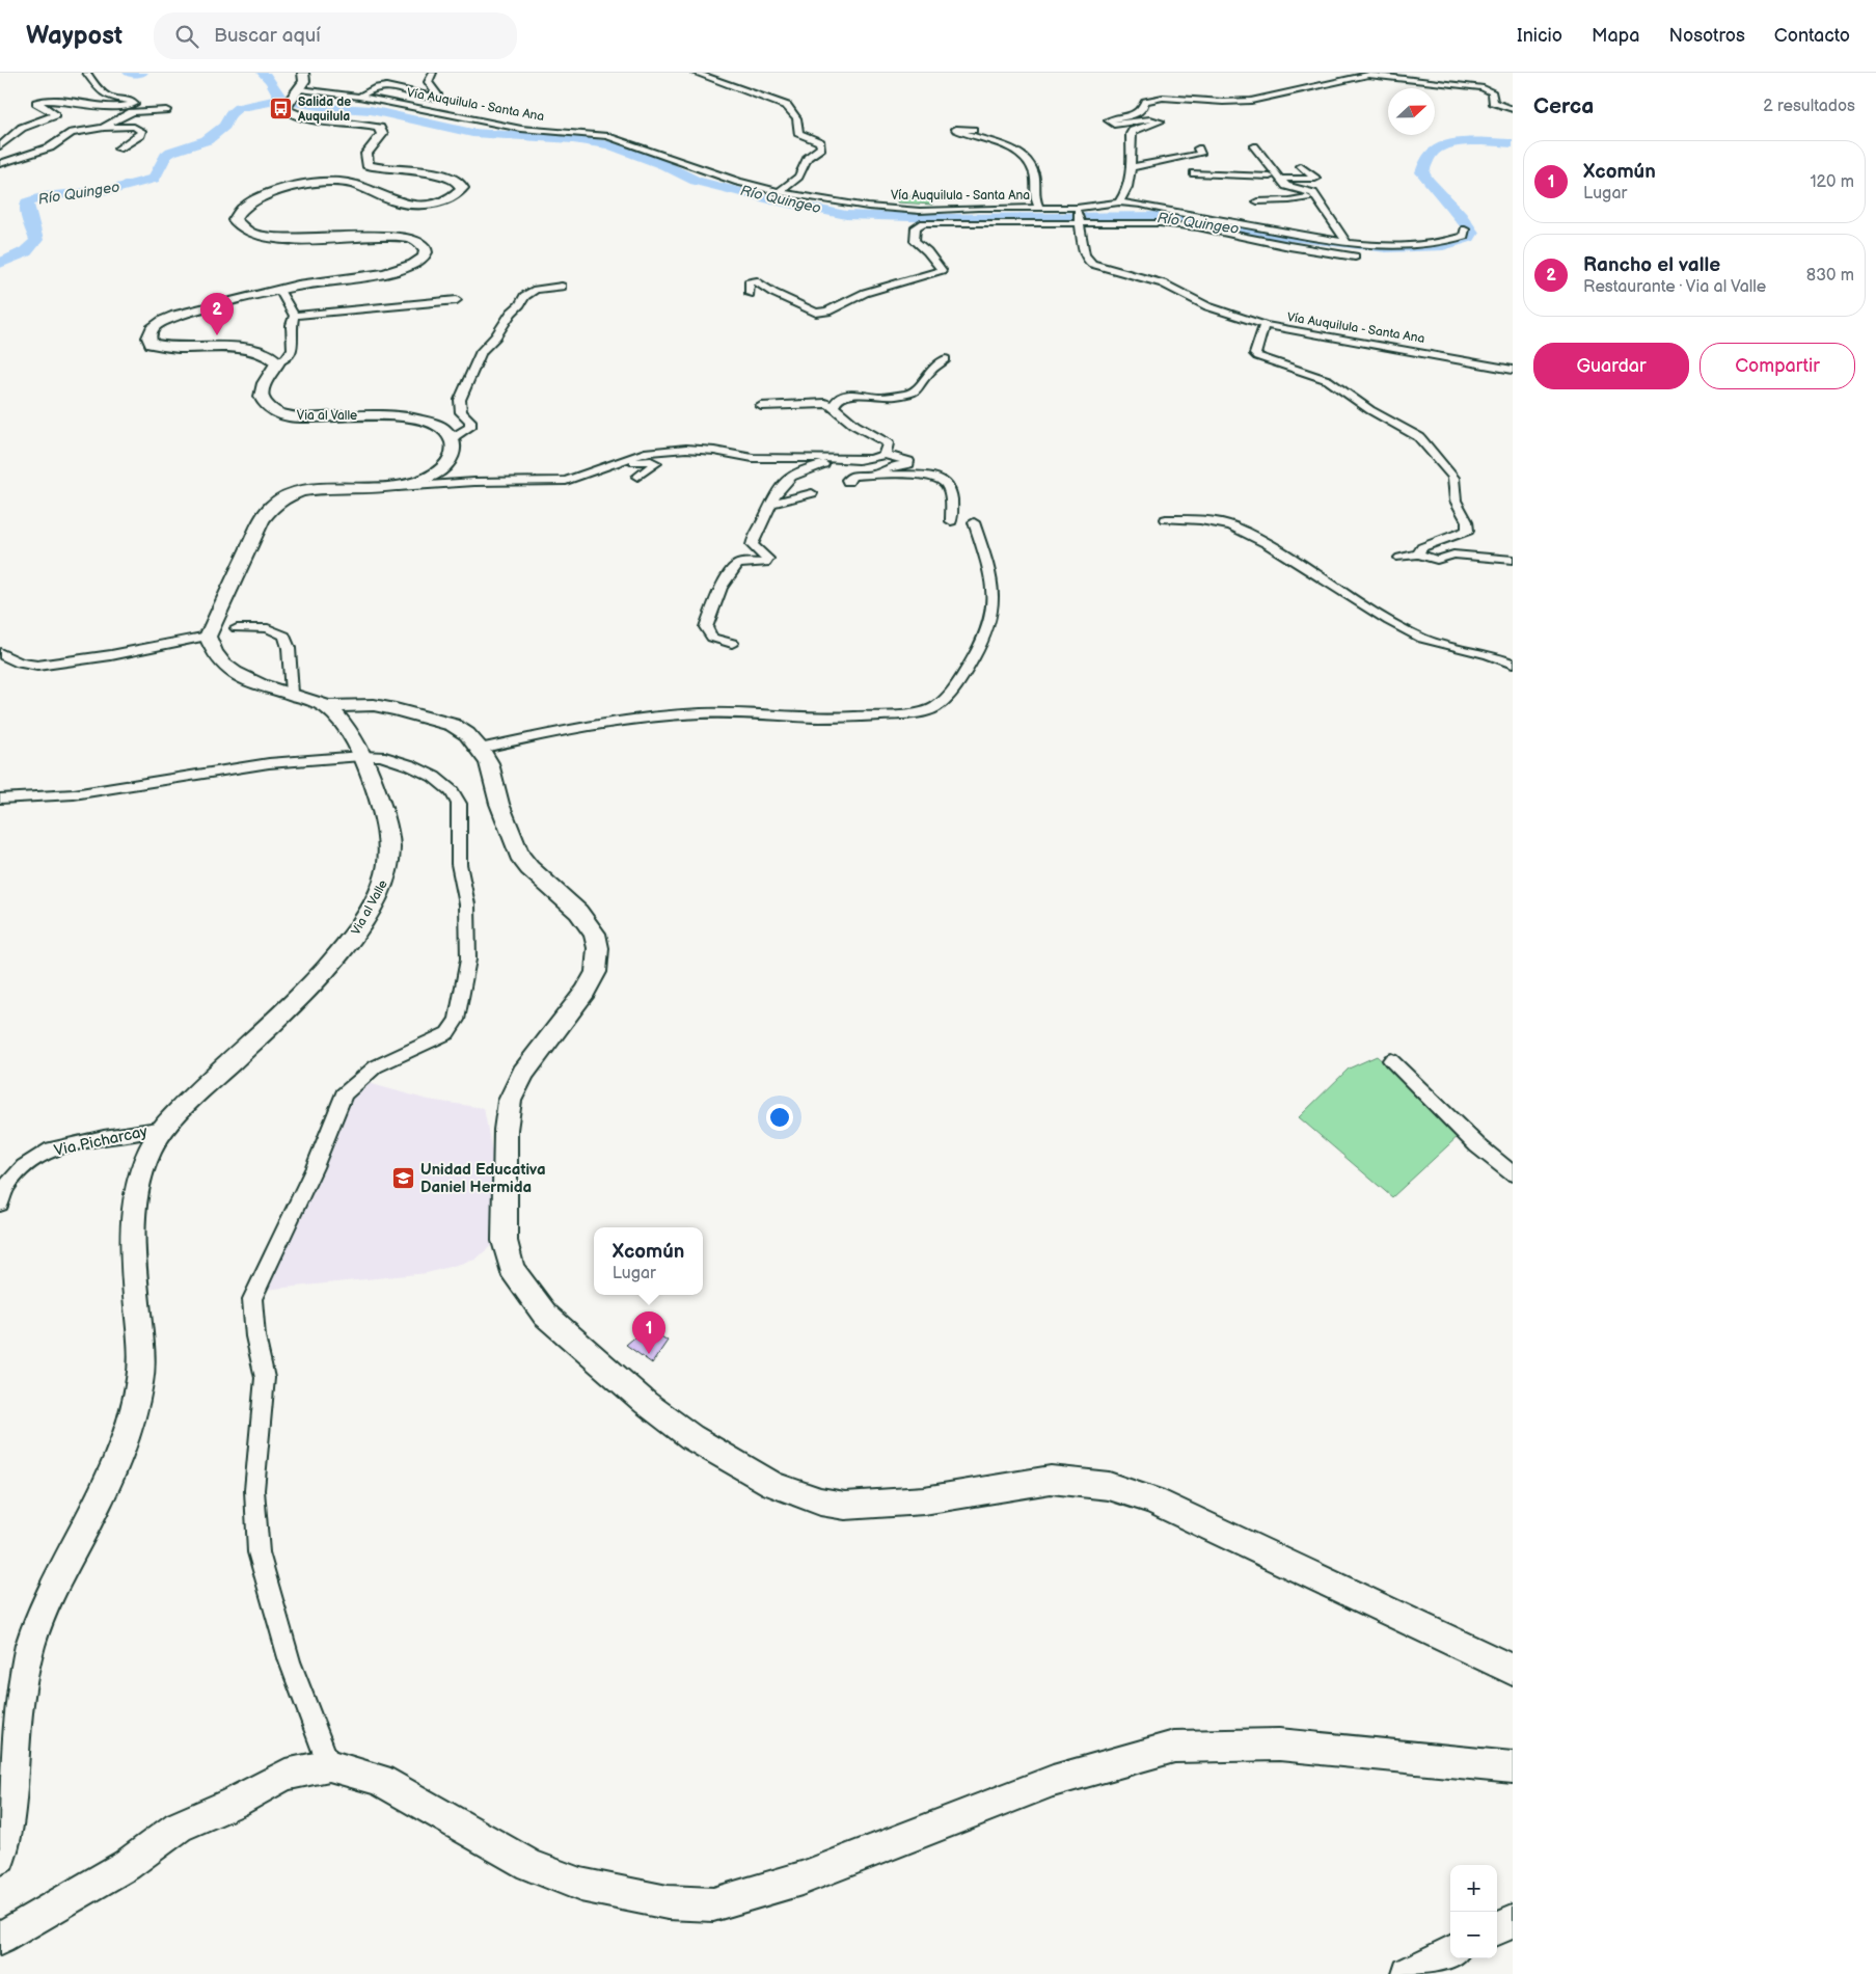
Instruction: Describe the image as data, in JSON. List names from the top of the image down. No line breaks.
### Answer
{"streets":{"main road":["Via al Valle"],"street":["Vía Auquilula - Santa Ana","Via Picharcay"]},"crossings":[["Via al Valle","Via Picharcay"]],"water":["Río Quingeo"],"places":{"bus stop":["Salida de Auquilula"],"school or university":["Unidad Educativa Daniel Hermida"]},"north":"right","page":{"header":"Waypost","search":"Buscar aquí","nav":["Inicio","Mapa","Nosotros","Contacto"],"heading":["Cerca","2 resultados"],"list":[{"mark":"1","name":"Xcomún","note":"Lugar","value":"120 m"},{"mark":"2","name":"Rancho el valle","note":"Restaurante · Via al Valle","value":"830 m"}],"pins":["2","1"],"buttons":["Guardar","Compartir"],"popup":["Xcomún","Lugar"],"map_buttons":["+","−"]}}
